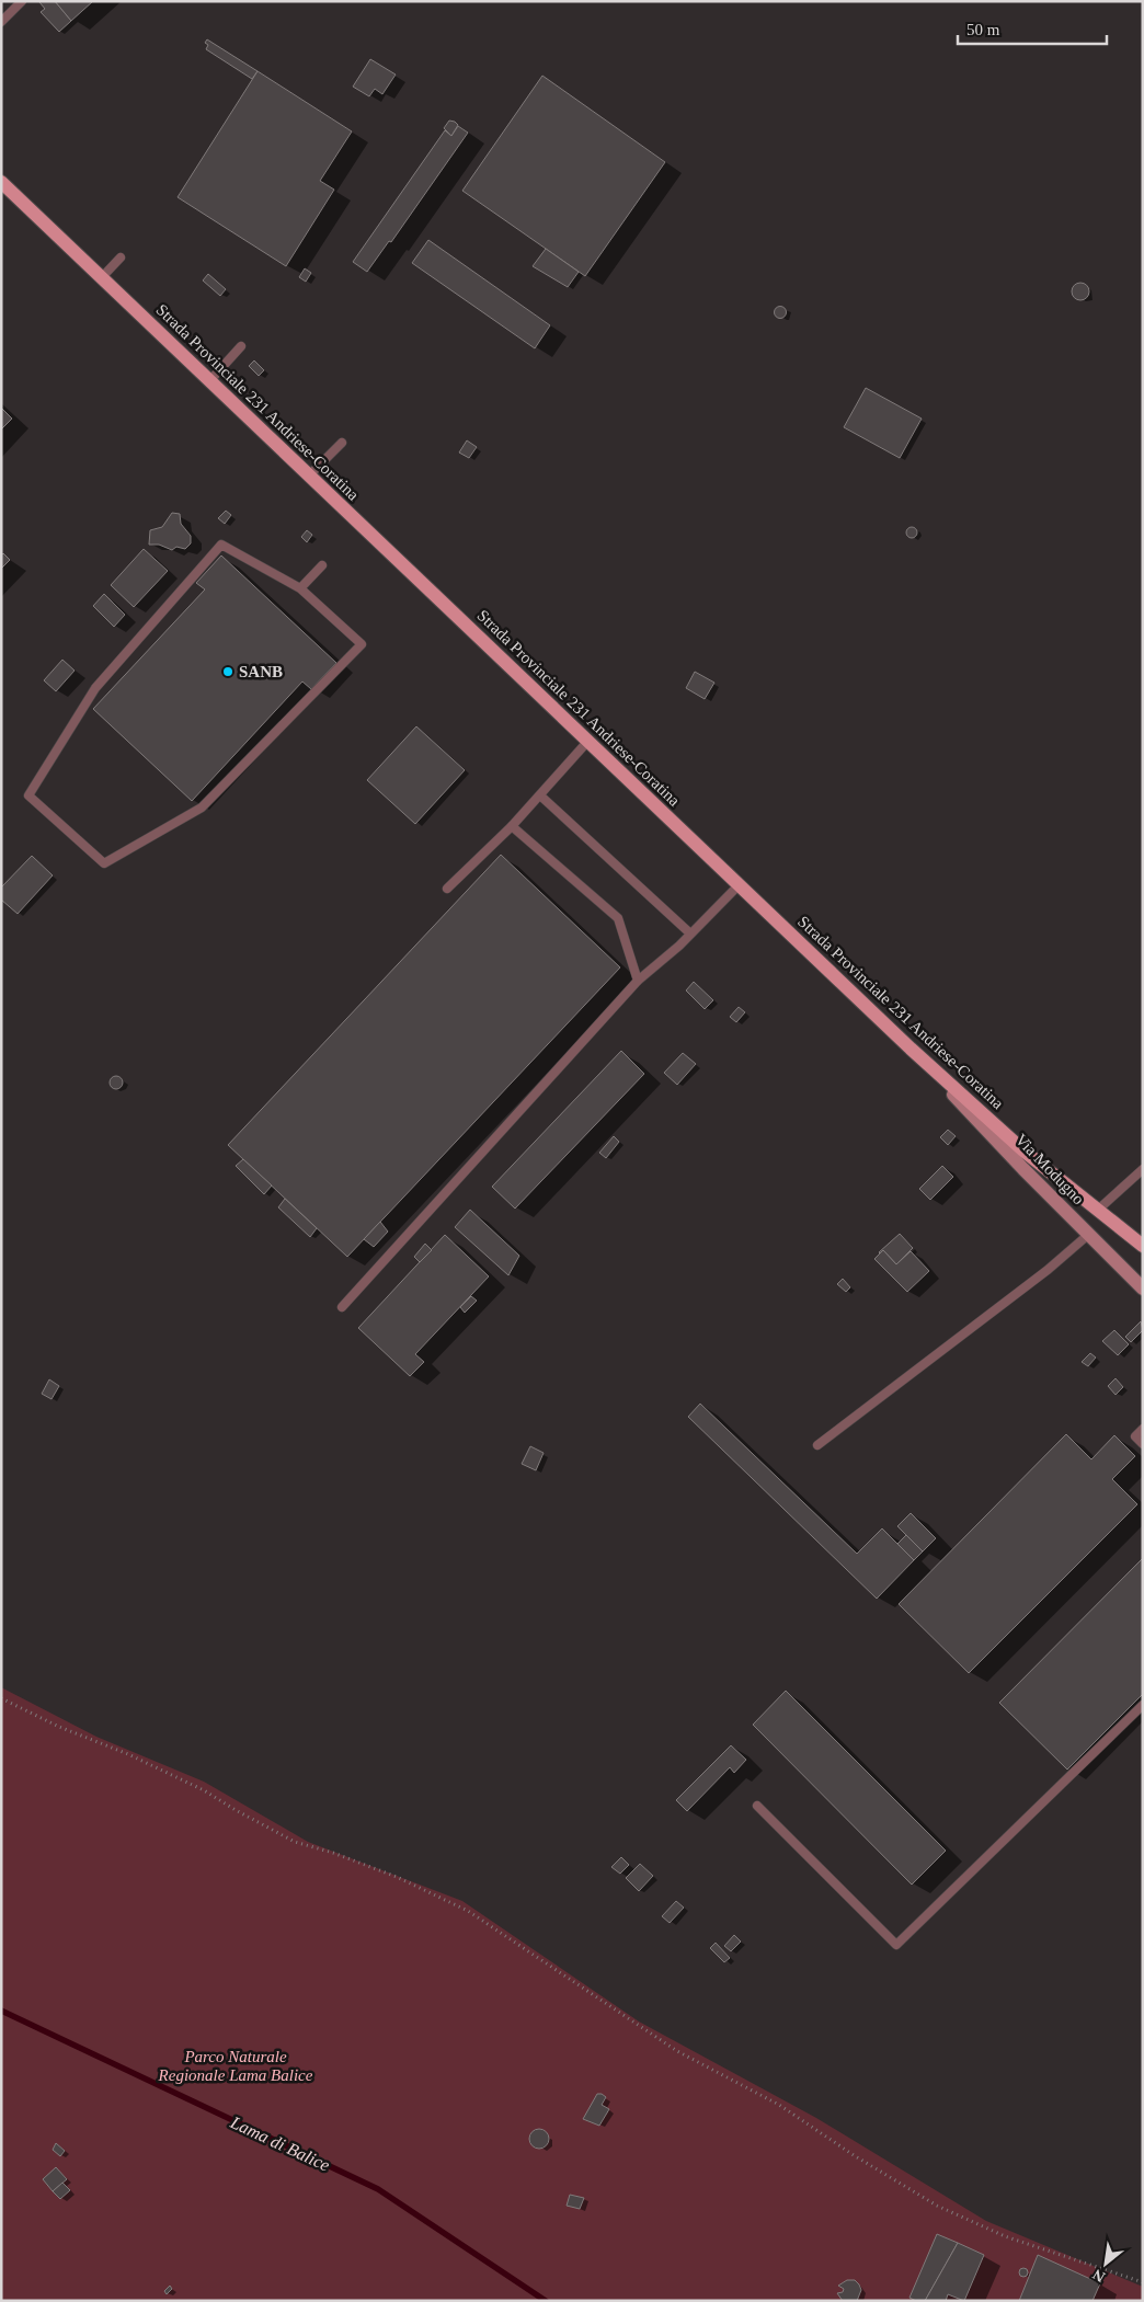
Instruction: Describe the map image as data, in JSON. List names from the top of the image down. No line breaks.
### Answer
{"streets":{"main road":["Strada Provinciale 231 Andriese-Coratina"],"street":["Via Modugno"]},"crossings":[["Strada Provinciale 231 Andriese-Coratina","Via Modugno"]],"water":["Lama di Balice"],"parks":["Parco Naturale Regionale Lama Balice"],"places":["SANB"],"scale_bar":"50 m","north":"bottom left"}
